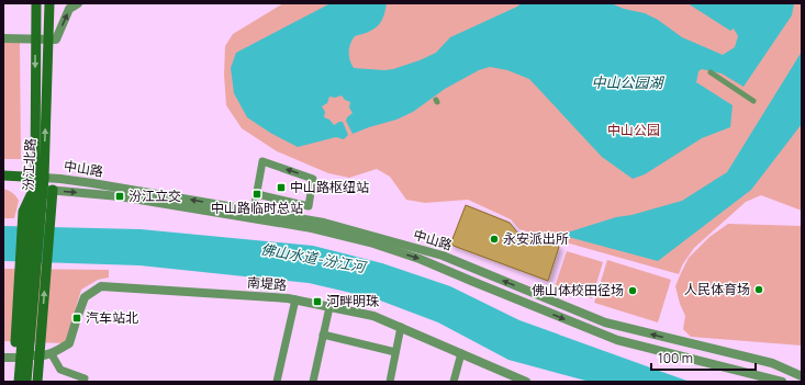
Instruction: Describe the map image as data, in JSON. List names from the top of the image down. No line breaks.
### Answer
{"streets":{"main road":["汾江北路"],"street":["中山路","南堤路"]},"crossings":[["汾江北路","中山路"]],"water":["中山公园湖","佛山水道-汾江河"],"parks":["中山公园"],"places":{"transit":["中山路枢纽站","中山路临时总站","汾江立交","河畔明珠","汽车站北"],"other":["永安派出所","人民体育场","佛山体校田径场"]},"scale_bar":"100 m"}
